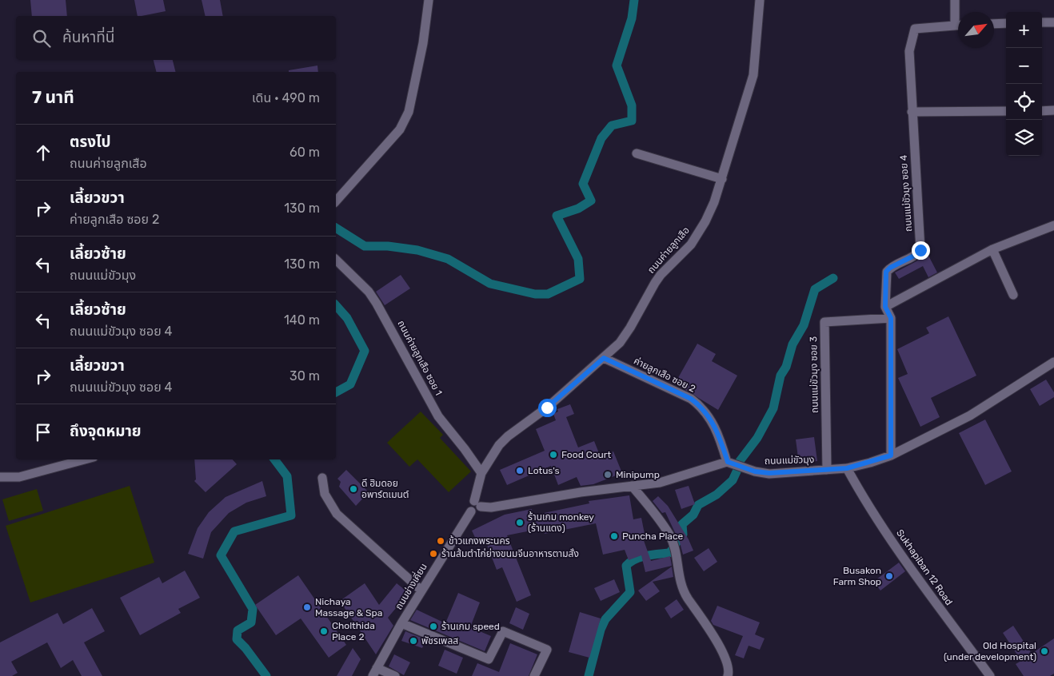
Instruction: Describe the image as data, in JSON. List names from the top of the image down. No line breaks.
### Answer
{"streets":{"street":["ถนนแม่ขัวมุง ซอย 4","ถนนค่ายลูกเสือ","ถนนค่ายลูกเสือ ซอย 1","ค่ายลูกเสือ ซอย 2","ถนนแม่ขัวมุง ซอย 3","ถนนแม่ขัวมุง","Sukhapiban 12 Road","ถนนช่างเคี่ยน"]},"crossings":[["ถนนแม่ขัวมุง ซอย 4","ถนนแม่ขัวมุง ซอย 3"],["ถนนแม่ขัวมุง ซอย 4","ถนนแม่ขัวมุง"],["ถนนค่ายลูกเสือ","ถนนค่ายลูกเสือ ซอย 1"],["ถนนค่ายลูกเสือ","ค่ายลูกเสือ ซอย 2"],["ถนนค่ายลูกเสือ","ถนนช่างเคี่ยน"],["ค่ายลูกเสือ ซอย 2","ถนนแม่ขัวมุง"],["ถนนแม่ขัวมุง ซอย 3","ถนนแม่ขัวมุง"],["ถนนแม่ขัวมุง","Sukhapiban 12 Road"]],"places":["Food Court","Lotus's","Minipump","ดี ฮิมดอย อพาร์ตเมนต์","ร้านเกม monkey (ร้านแดง)","Puncha Place","ข้าวแกงพระนคร","ร้านส้มตำไก่ย่างขนมจีนอาหารตามสั่ง","Busakon Farm Shop","Nichaya Massage & Spa","ร้านเกม speed","Cholthida Place 2","พัชรเพลส","Old Hospital (under development)"],"north":"top right","page":{"map_buttons":["+","−"],"search":"ค้นหาที่นี่","heading":["7 นาที","เดิน · 490 m"],"list":[["ตรงไป","ถนนค่ายลูกเสือ","60 m"],["เลี้ยวขวา","ค่ายลูกเสือ ซอย 2","130 m"],["เลี้ยวซ้าย","ถนนแม่ขัวมุง","130 m"],["เลี้ยวซ้าย","ถนนแม่ขัวมุง ซอย 4","140 m"],["เลี้ยวขวา","ถนนแม่ขัวมุง ซอย 4","30 m"],"ถึงจุดหมาย"]}}
